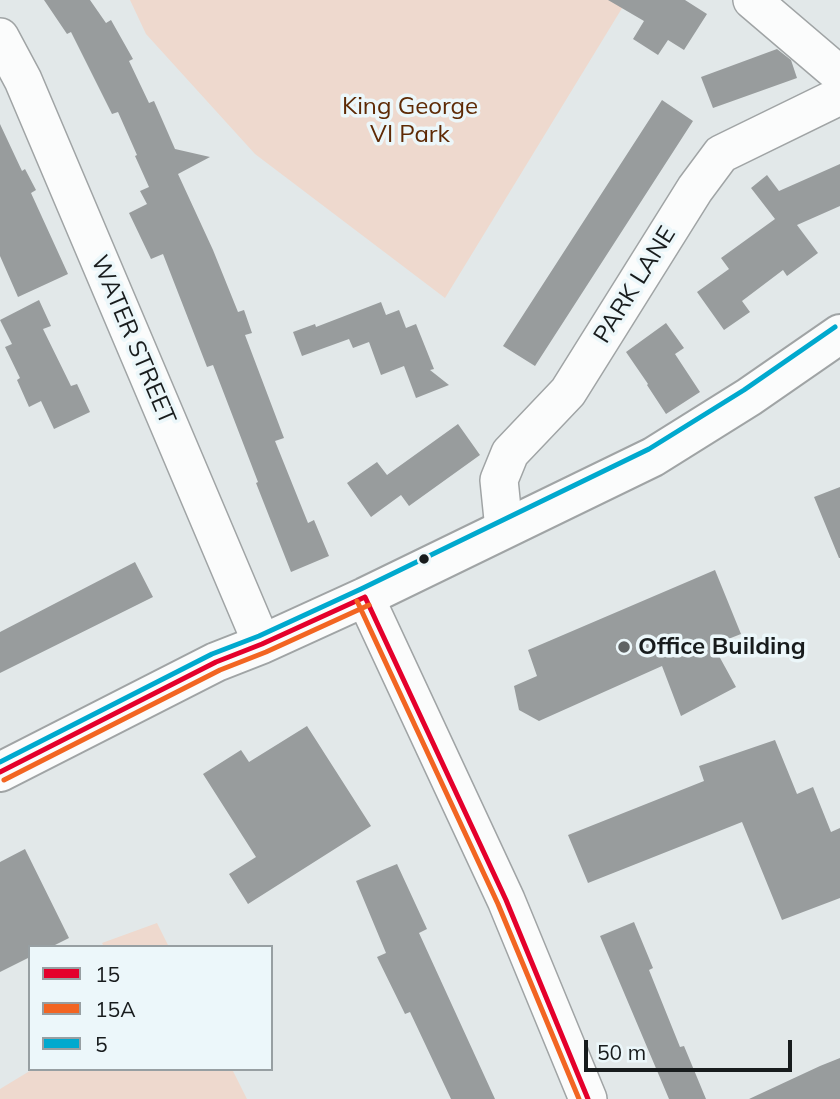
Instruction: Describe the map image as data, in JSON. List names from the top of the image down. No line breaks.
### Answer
{"streets":{"street":["PARK LANE","WATER STREET"]},"parks":["King George VI Park"],"places":["Office Building"],"lines":["transit line 5","transit line 15","transit line 15A"],"legend":["15","15A","5"],"scale_bar":"50 m"}
